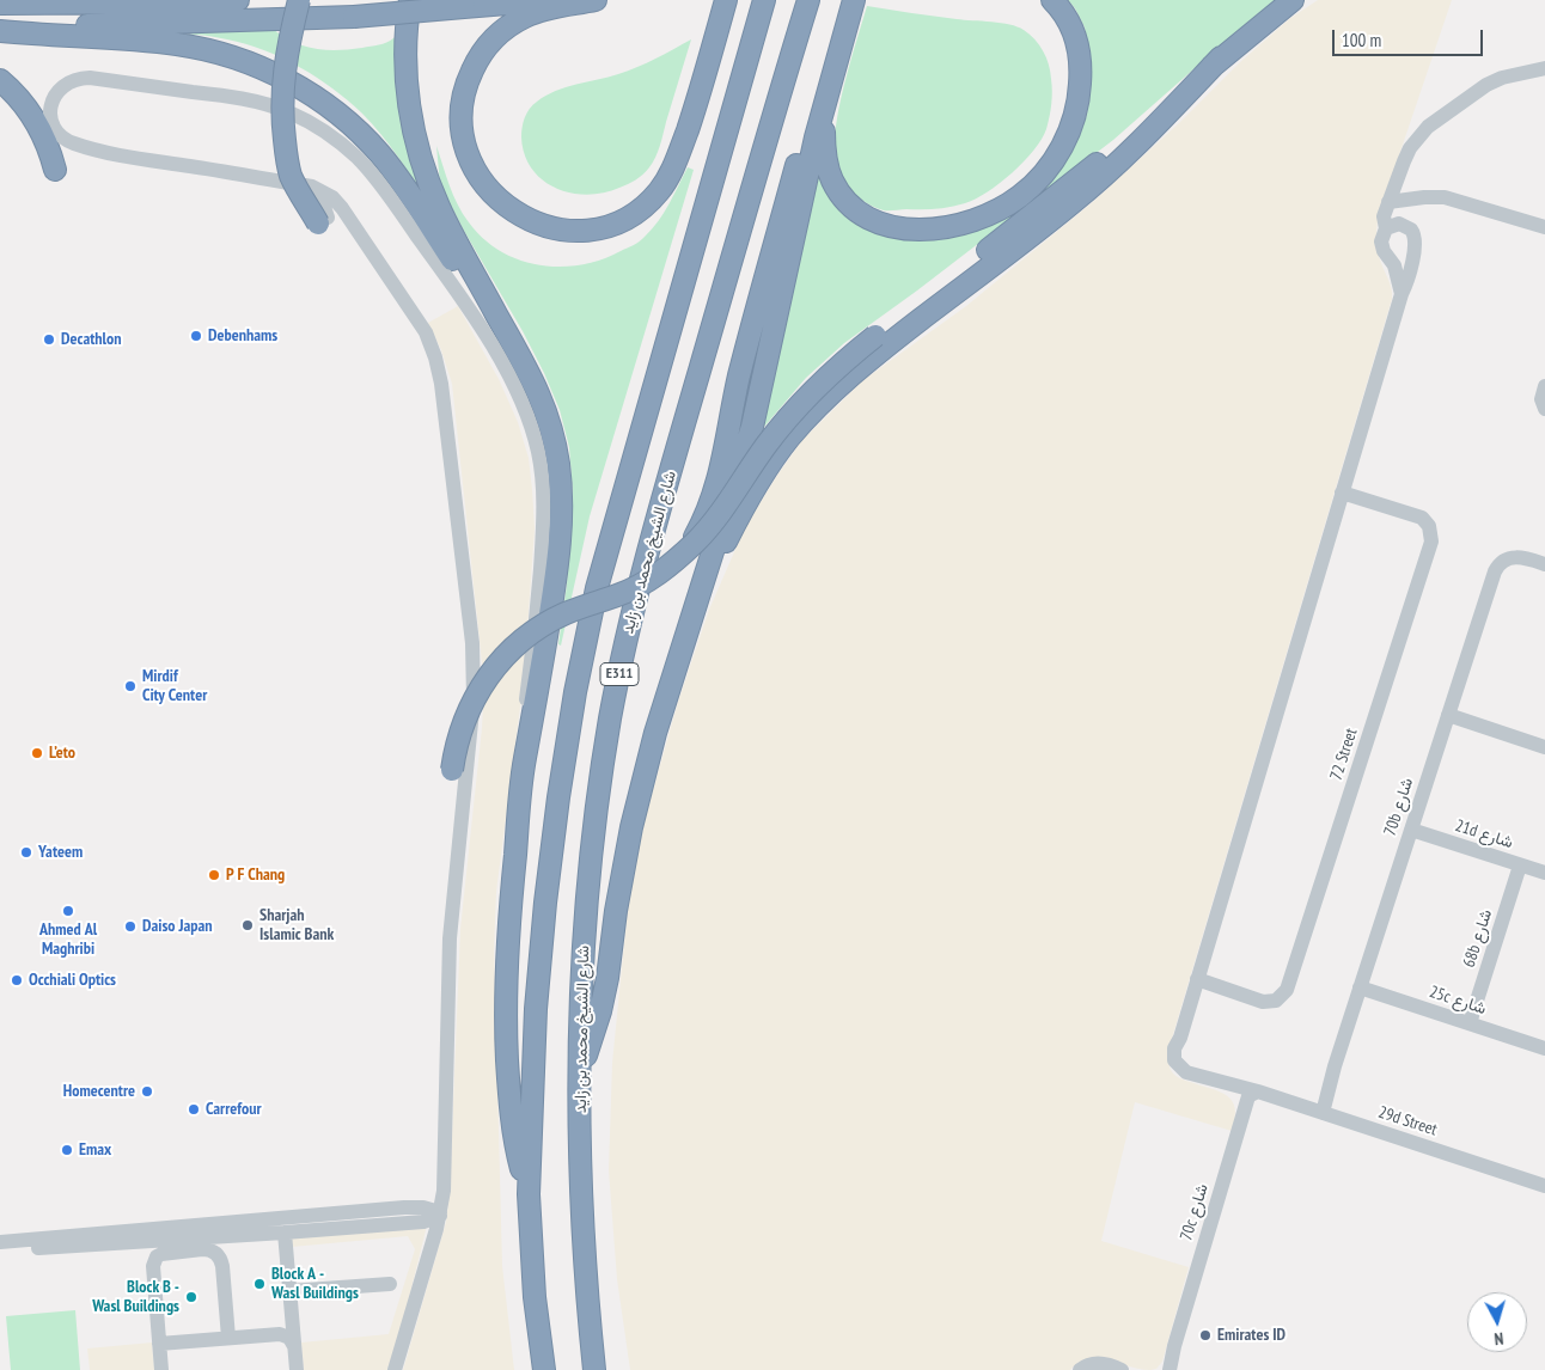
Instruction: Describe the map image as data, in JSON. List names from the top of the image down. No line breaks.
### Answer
{"streets":{"highway":["شارع الشيخ محمد بن زايد","E311"],"street":["72 Street","70b شارع","21d شارع","68b شارع","25c شارع","29d Street","70c شارع"]},"crossings":[["72 Street","29d Street"],["70b شارع","21d شارع"],["70b شارع","25c شارع"],["70b شارع","29d Street"],["21d شارع","68b شارع"],["68b شارع","25c شارع"],["29d Street","70c شارع"]],"places":["Debenhams","Decathlon","Mirdif City Center","L’eto","Yateem","P F Chang","Ahmed Al Maghribi","Sharjah Islamic Bank","Daiso Japan","Occhiali Optics","Homecentre","Carrefour","Emax","Block A - Wasl Buildings","Block B - Wasl Buildings","Emirates ID"],"scale_bar":"100 m","north":"bottom"}
